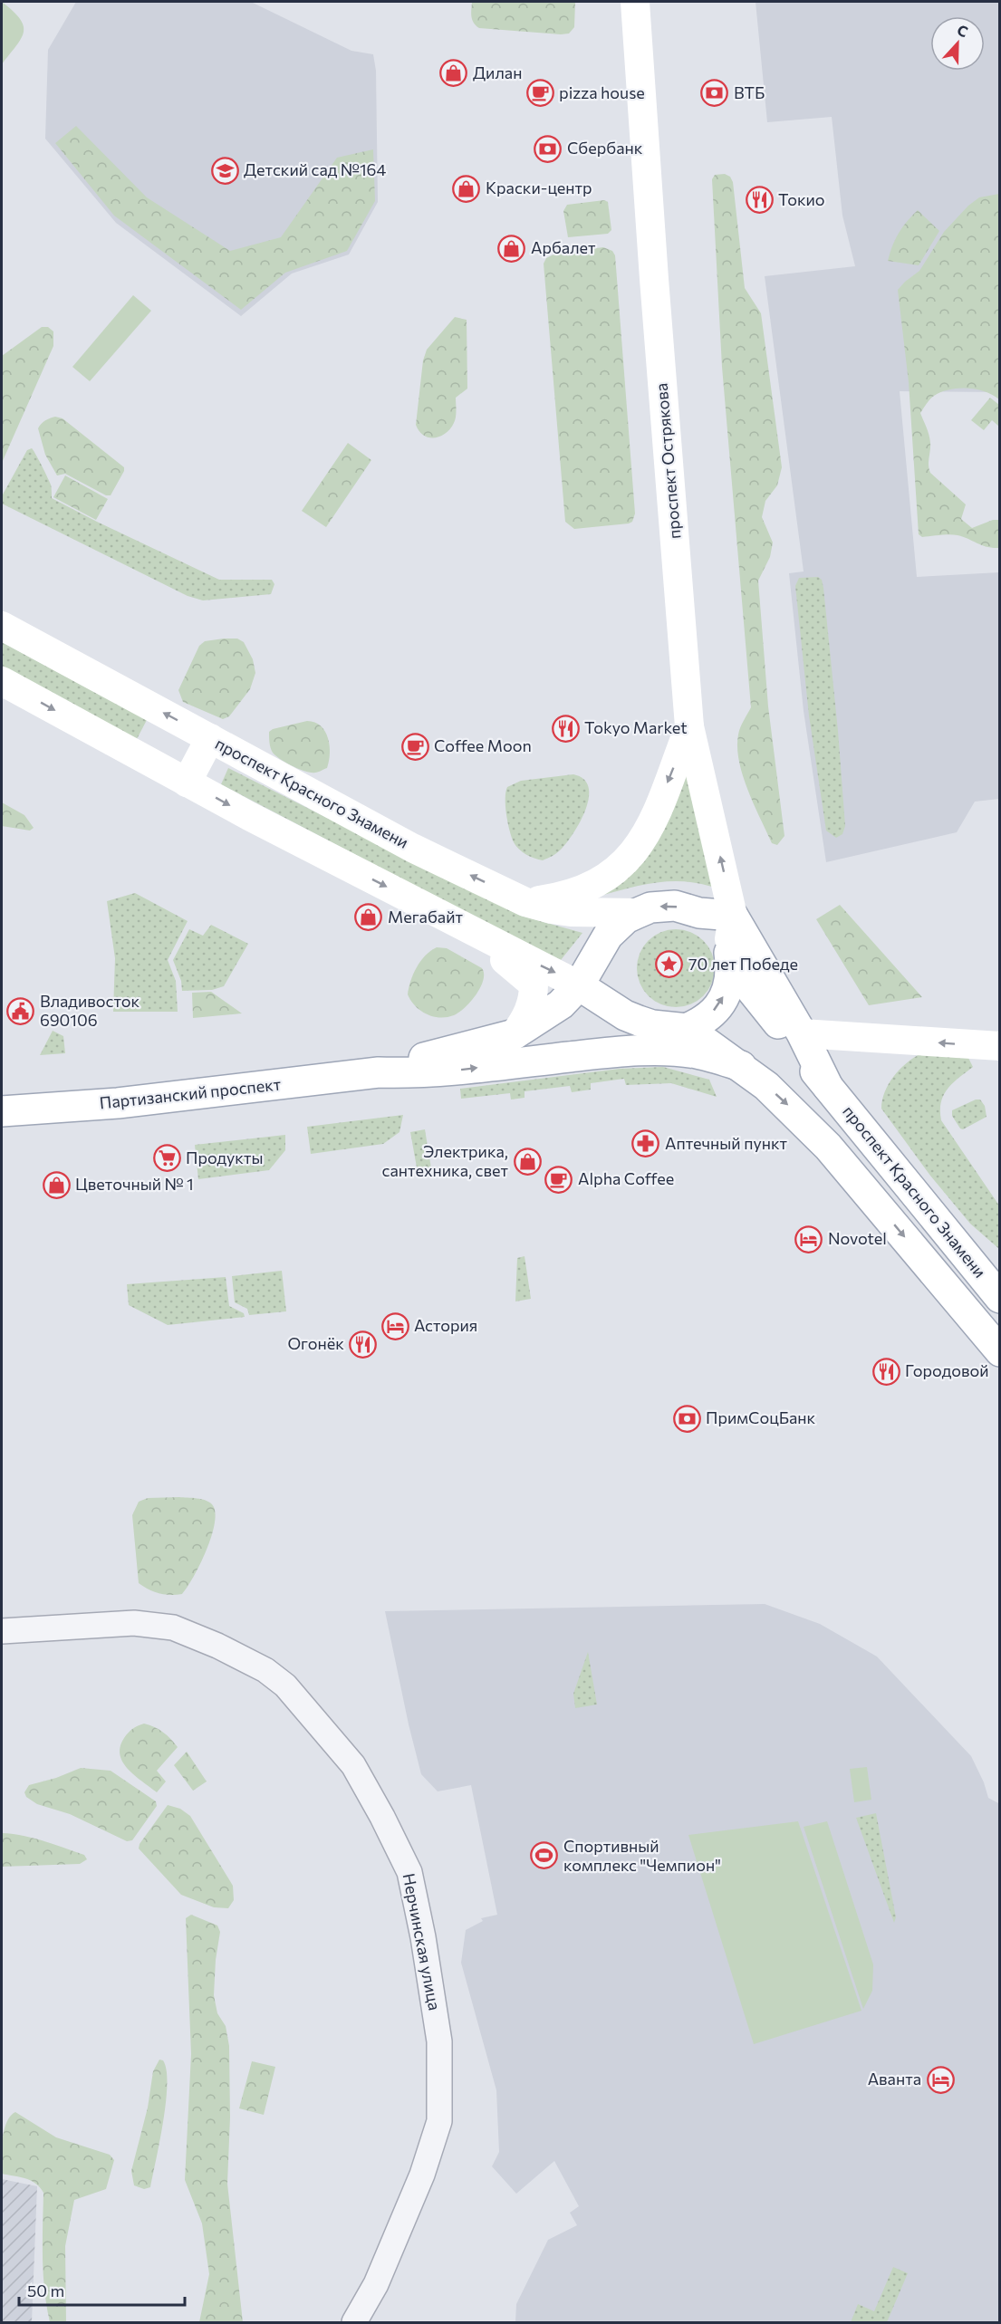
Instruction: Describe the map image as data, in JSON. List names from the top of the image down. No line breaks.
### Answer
{"streets":{"main road":["проспект Острякова","проспект Красного Знамени","Партизанский проспект"],"street":["Нерчинская улица"]},"crossings":[["проспект Острякова","проспект Красного Знамени"],["проспект Красного Знамени","Партизанский проспект"]],"places":{"shop":["Дилан","Краски-центр","Арбалет","Мегабайт","Электрика, сантехника, свет","Цветочный № 1"],"cafe":["pizza house","Coffee Moon","Alpha Coffee"],"bank":["ВТБ","Сбербанк","ПримСоцБанк"],"school or university":["Детский сад №164"],"restaurant":["Токио","Tokyo Market","Огонёк","Городовой"],"place":["70 лет Победе"],"public building":["Владивосток 690106"],"pharmacy":["Аптечный пункт"],"supermarket":["Продукты"],"hotel":["Novotel","Астория","Аванта"],"sports":["Спортивный комплекс \"Чемпион\""]},"scale_bar":"50 m","north":"top"}
